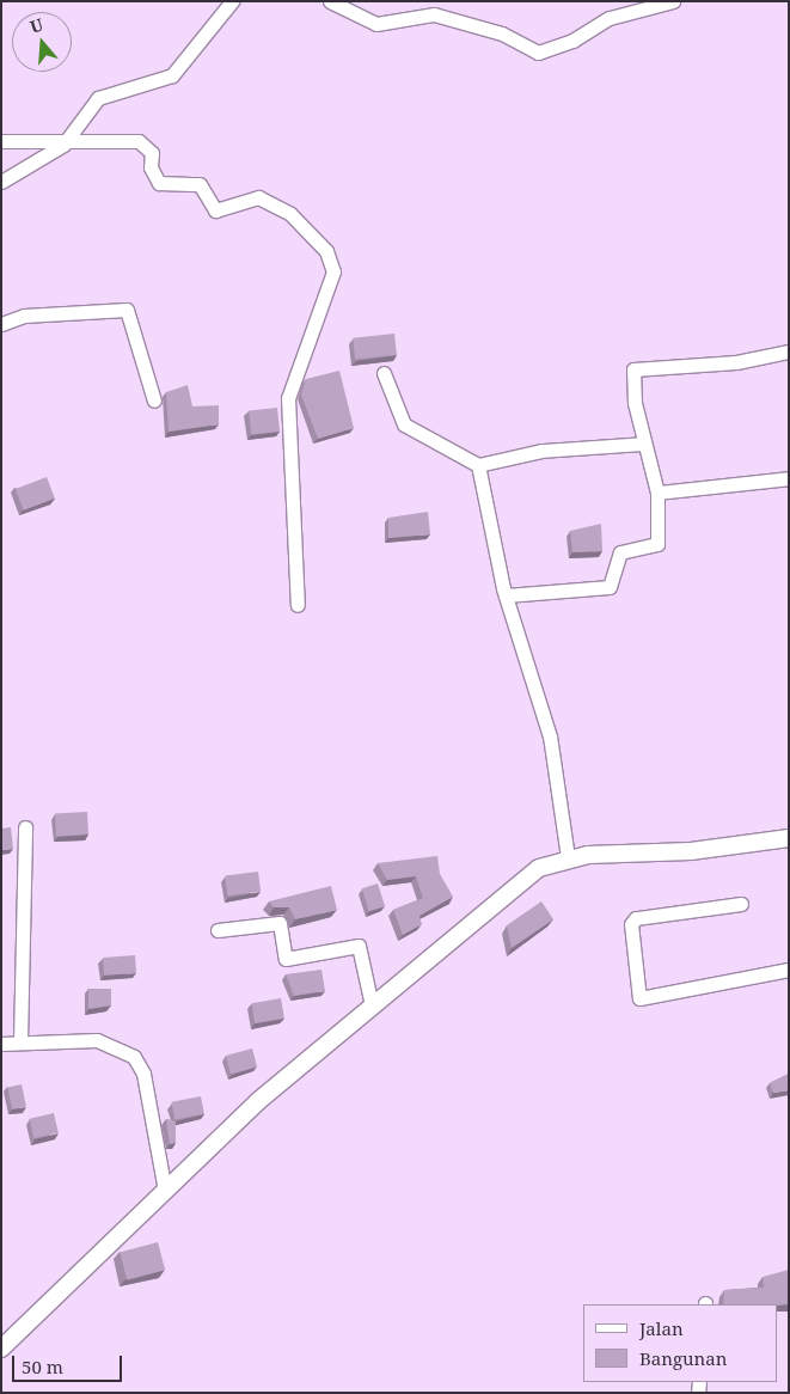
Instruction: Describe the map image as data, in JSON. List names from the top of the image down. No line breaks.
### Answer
{"legend":["Jalan","Bangunan"],"scale_bar":"50 m","north":"top"}
